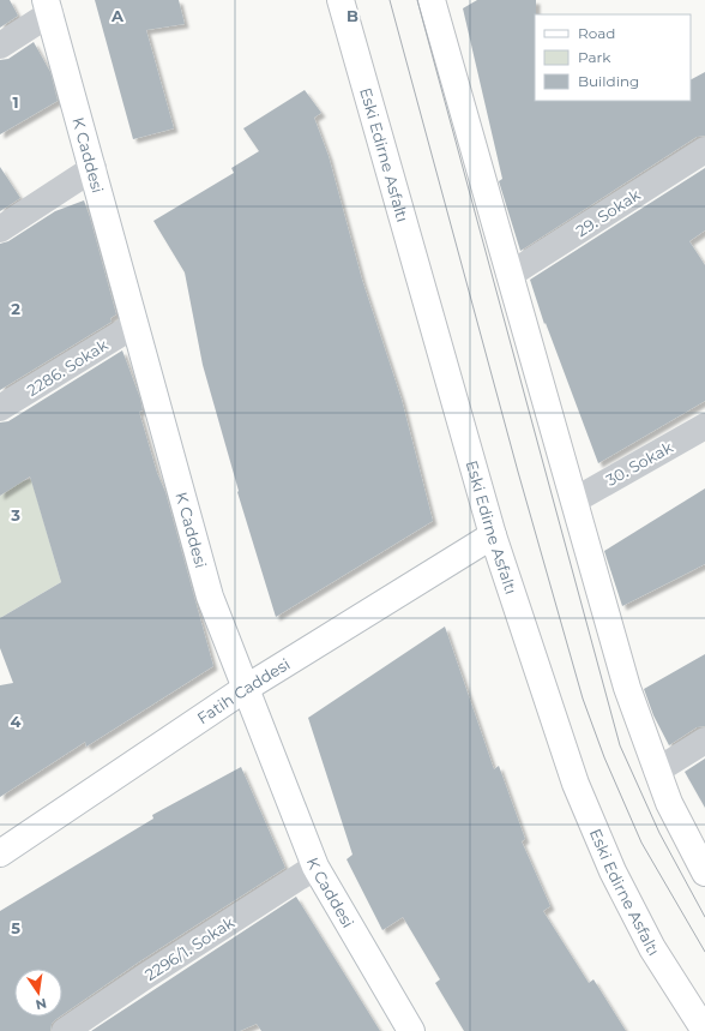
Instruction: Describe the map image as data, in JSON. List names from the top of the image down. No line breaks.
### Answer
{"streets":{"main road":["Eski Edirne Asfaltı","K Caddesi","Fatih Caddesi"],"street":["29. Sokak","2286. Sokak","30. Sokak","2296/1. Sokak"]},"crossings":[["Eski Edirne Asfaltı","Fatih Caddesi"],["K Caddesi","2286. Sokak"],["K Caddesi","Fatih Caddesi"],["K Caddesi","2296/1. Sokak"]],"legend":["Road","Park","Building"],"north":"bottom","grid":{"columns":["A","B"],"rows":["1","2","3","4","5"]}}
